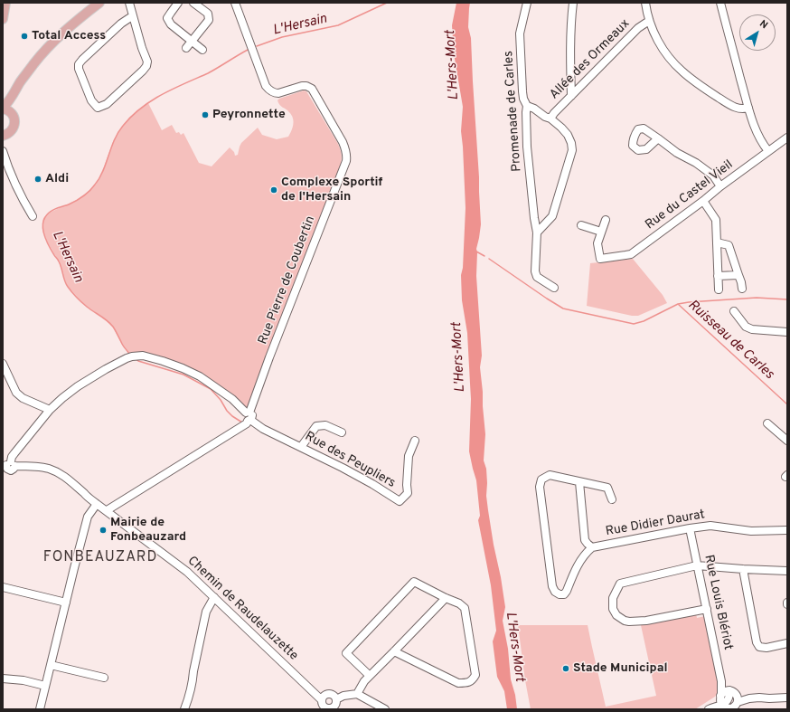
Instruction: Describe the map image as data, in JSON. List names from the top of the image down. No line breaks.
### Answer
{"streets":{"street":["Allée des Ormeaux","Promenade de Carles","Rue du Castel Vieil","Rue Pierre de Coubertin","Rue des Peupliers","Rue Didier Daurat","Rue Louis Blériot","Chemin de Raudelauzette"]},"crossings":[["Rue Pierre de Coubertin","Rue des Peupliers"],["Rue des Peupliers","Chemin de Raudelauzette"],["Rue Didier Daurat","Rue Louis Blériot"]],"districts":["FONBEAUZARD"],"water":["L'Hersain","L'Hers-Mort","Ruisseau de Carles"],"places":["Total Access","Peyronnette","Aldi","Complexe Sportif de l'Hersain","Mairie de Fonbeauzard","Stade Municipal"],"north":"top right"}
